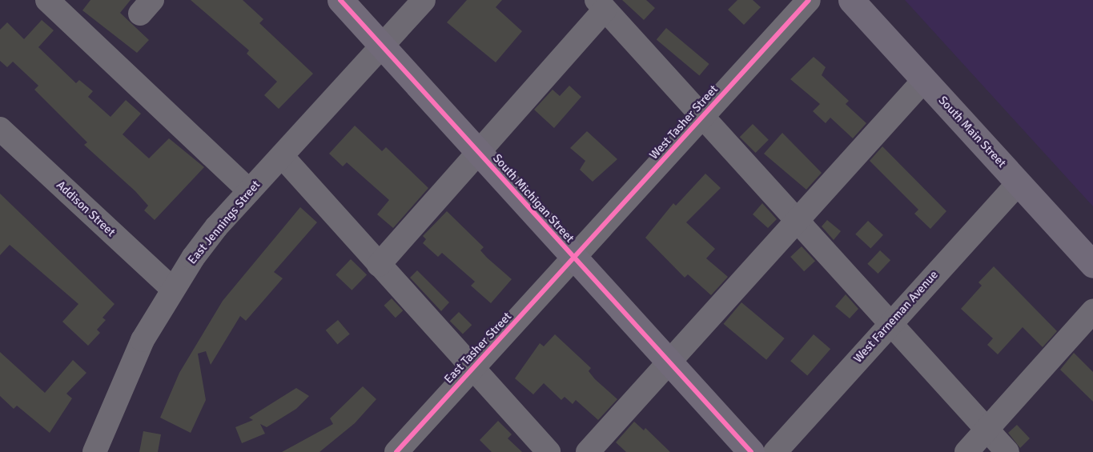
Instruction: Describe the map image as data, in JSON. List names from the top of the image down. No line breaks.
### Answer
{"streets":{"main road":["South Main Street","South Michigan Street"],"street":["West Tasher Street","Addison Street","East Jennings Street","West Farneman Avenue","East Tasher Street"]},"crossings":[["West Tasher Street","South Michigan Street"],["West Tasher Street","East Tasher Street"],["South Main Street","West Farneman Avenue"],["South Michigan Street","East Jennings Street"],["South Michigan Street","East Tasher Street"],["Addison Street","East Jennings Street"]]}
